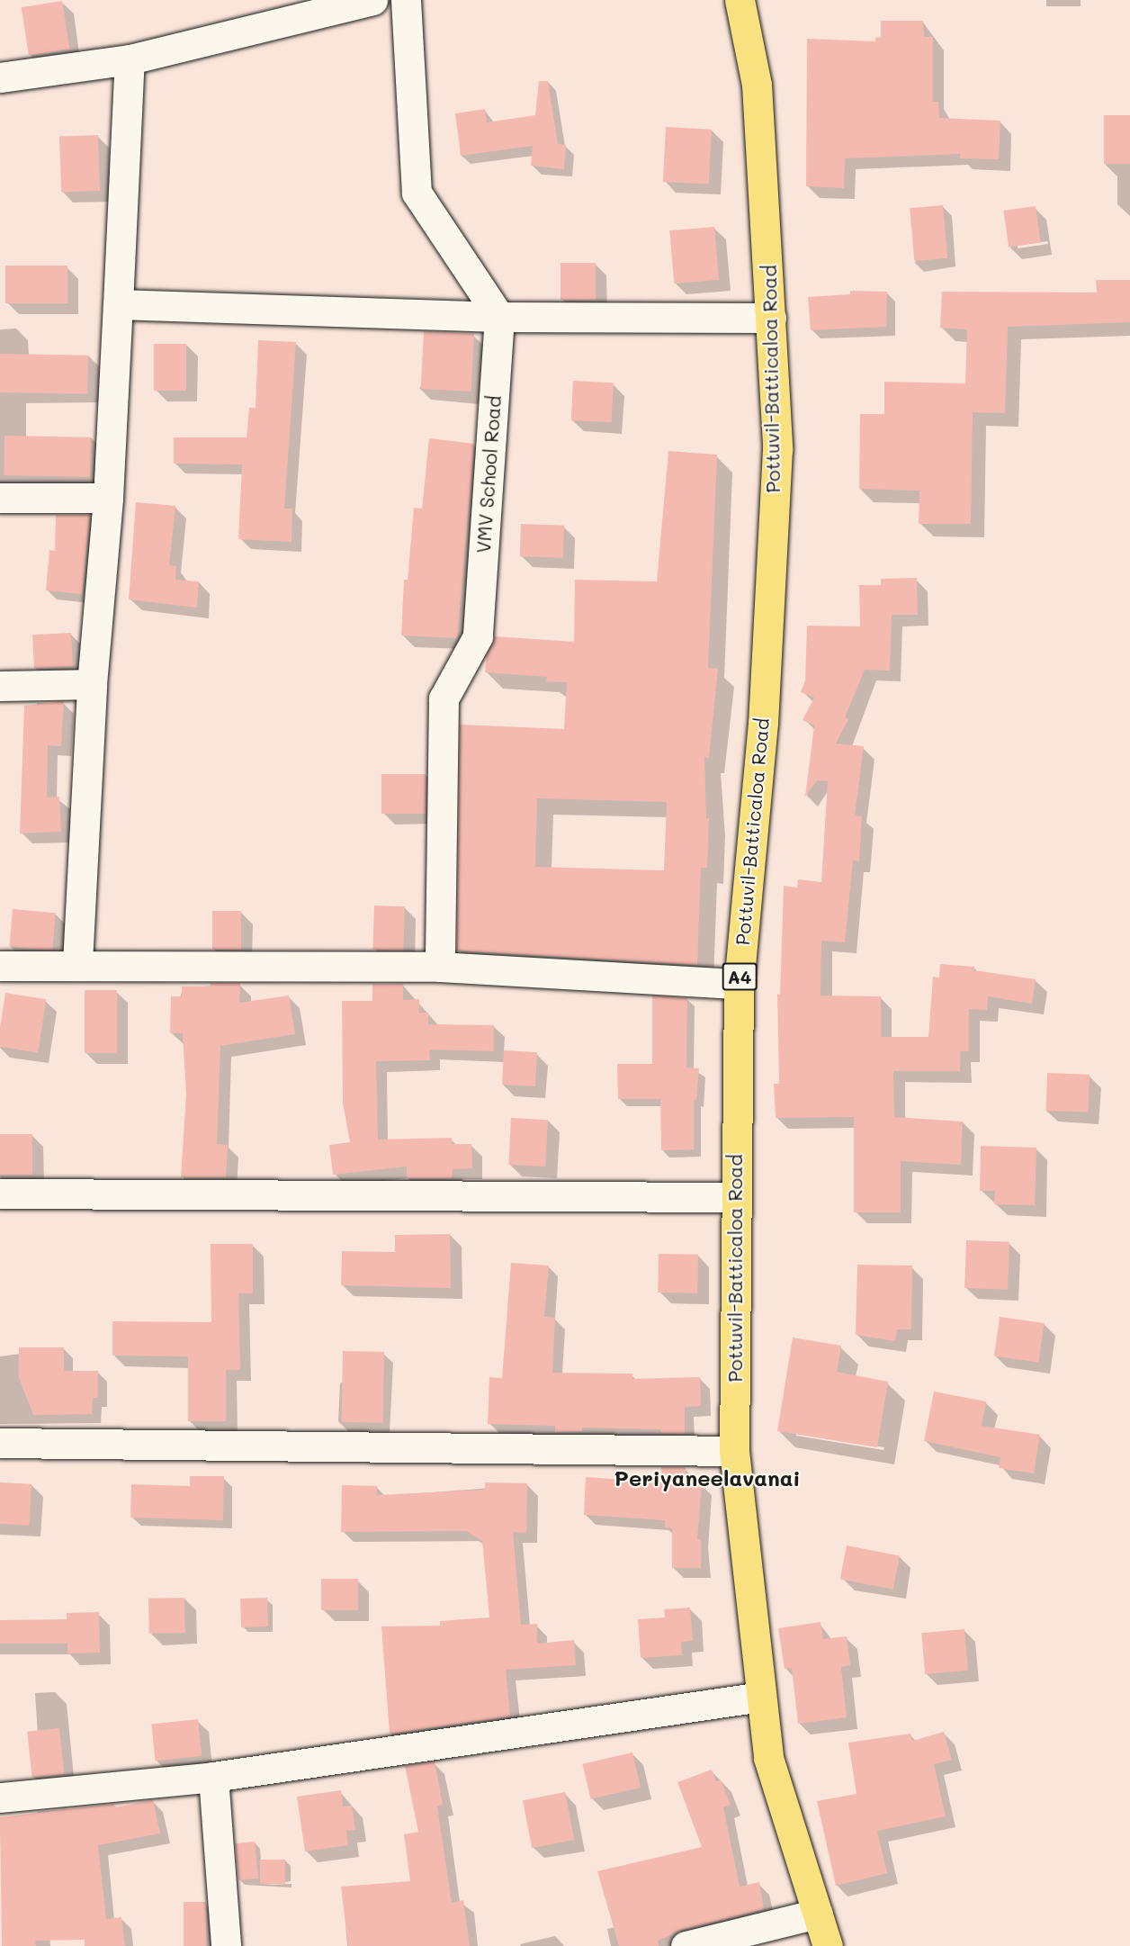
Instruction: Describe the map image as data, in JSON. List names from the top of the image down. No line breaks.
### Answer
{"streets":{"highway":["Pottuvil-Batticaloa Road","A4"],"street":["VMV School Road"]},"districts":["Periyaneelavanai"]}
